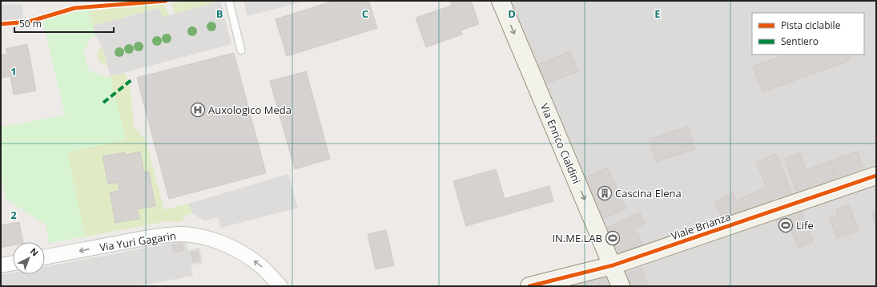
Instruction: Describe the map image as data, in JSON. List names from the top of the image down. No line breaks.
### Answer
{"streets":{"street":["Via Enrico Cialdini","Viale Brianza","Via Yuri Gagarin"]},"crossings":[["Via Enrico Cialdini","Viale Brianza"]],"one_way":["Via Enrico Cialdini","Via Yuri Gagarin"],"places":{"hospital":["Auxologico Meda"],"building":["Cascina Elena"],"sports":["Life","IN.ME.LAB"]},"legend":["Pista ciclabile","Sentiero"],"scale_bar":"50 m","north":"top right","grid":{"columns":["B","C","D","E"],"rows":["1","2"]}}
